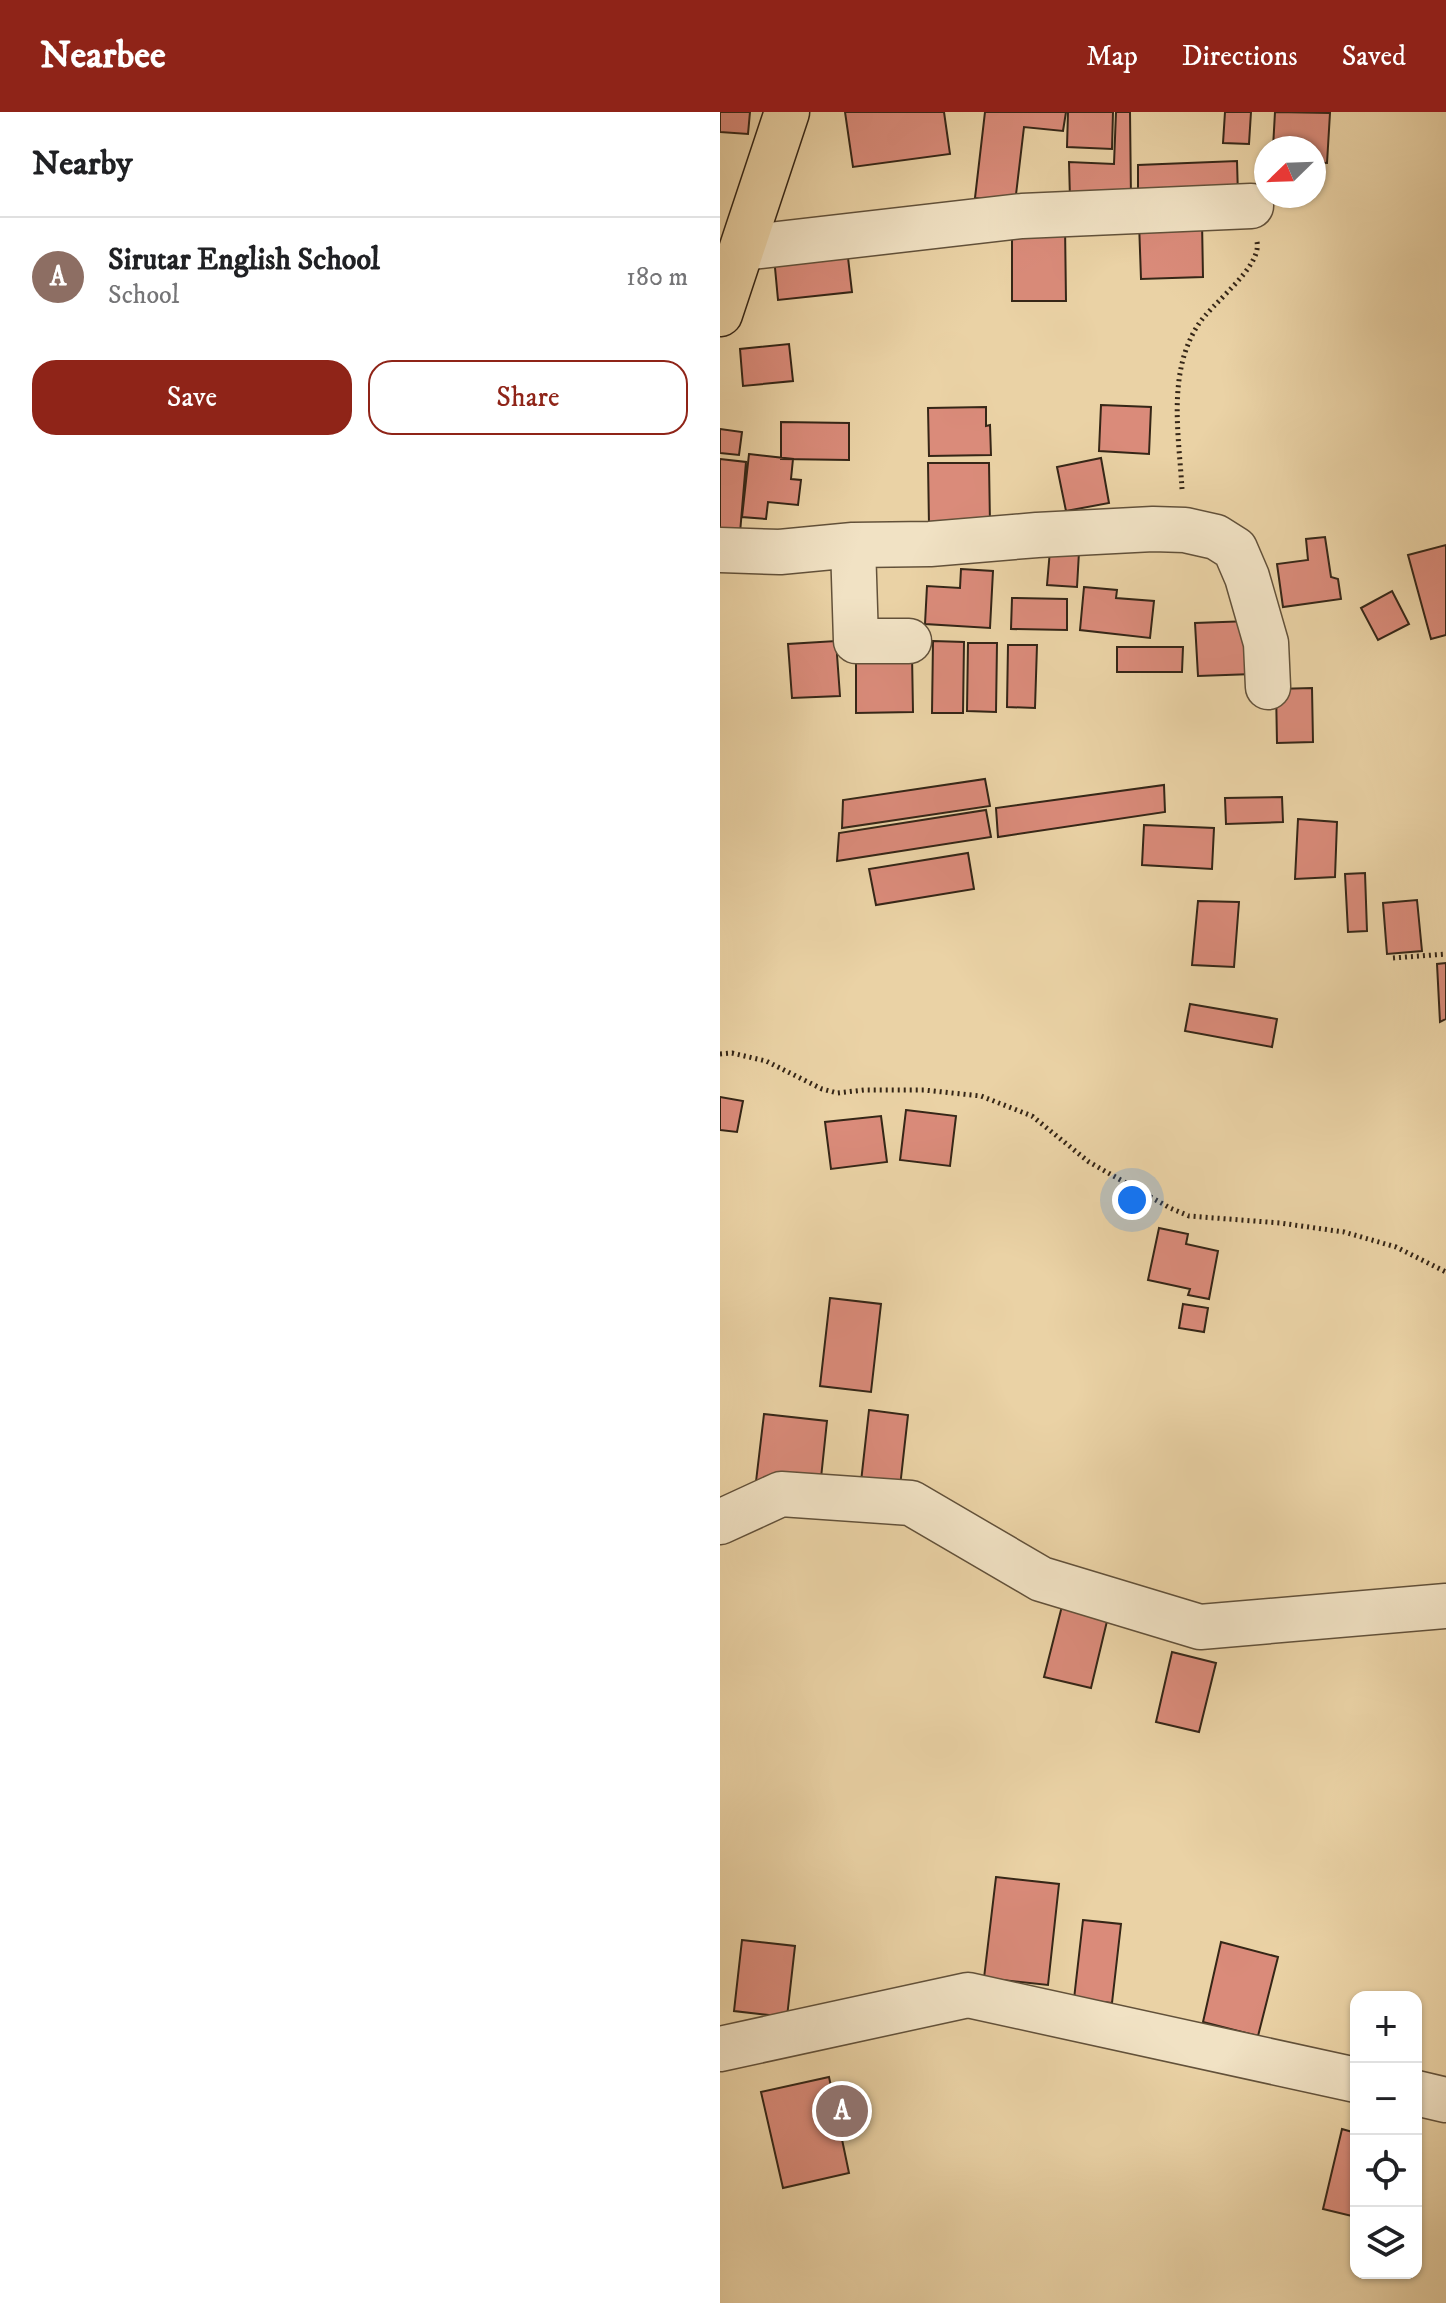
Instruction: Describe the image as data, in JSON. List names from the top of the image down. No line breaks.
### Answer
{"north":"bottom left","page":{"header":"Nearbee","nav":["Map","Directions","Saved"],"heading":"Nearby","list":[{"mark":"A","name":"Sirutar English School","note":"School","value":"180 m"}],"buttons":["Save","Share"],"map_buttons":["+","−"],"pins":"A"}}
